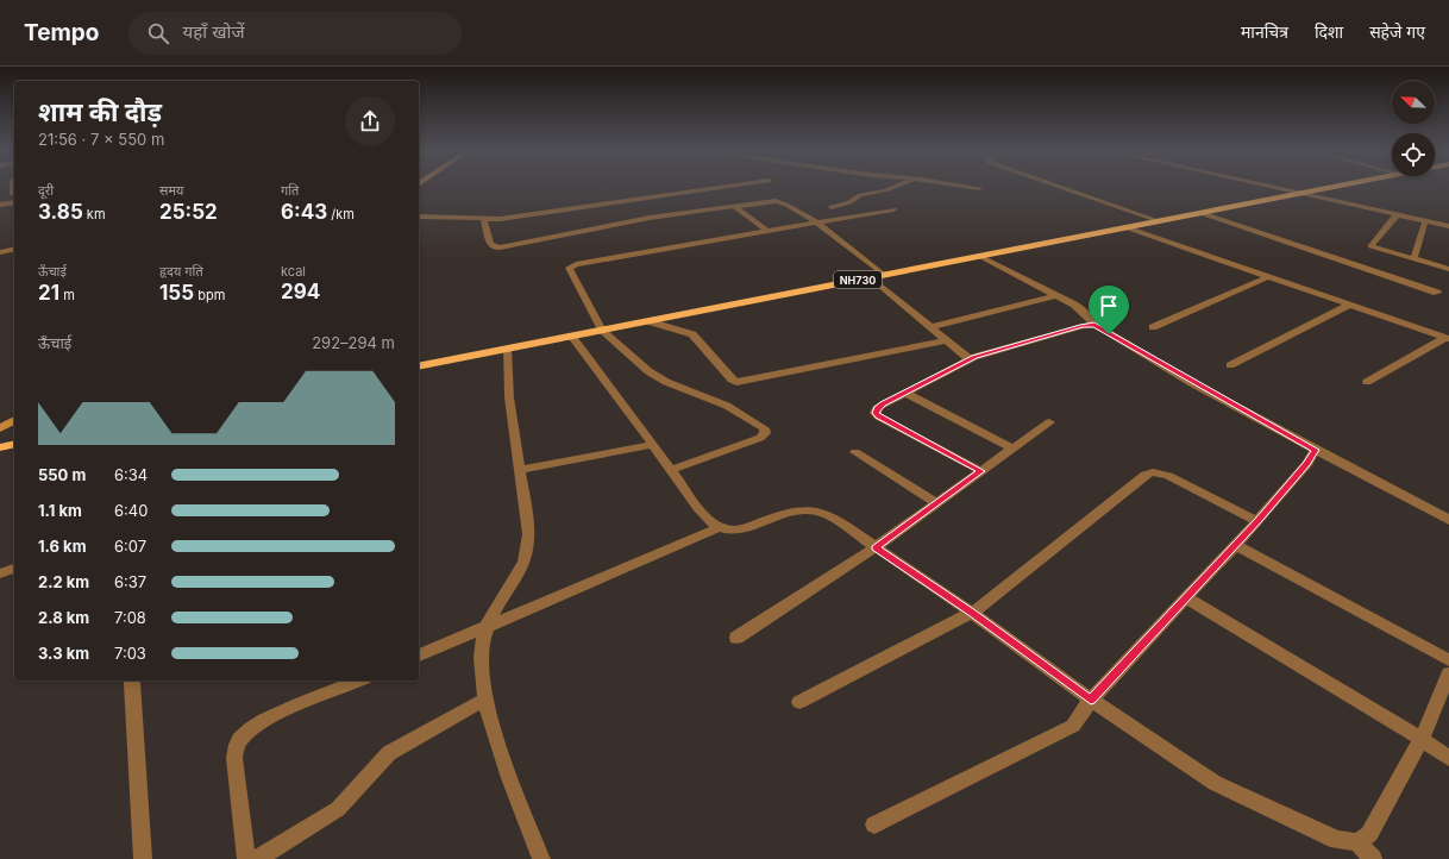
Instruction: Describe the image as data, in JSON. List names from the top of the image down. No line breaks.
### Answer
{"streets":{"highway":["NH730"]},"north":"top left","page":{"header":"Tempo","search":"यहाँ खोजें","nav":["मानचित्र","दिशा","सहेजे गए"],"heading":["शाम की दौड़","21:56 · 7 × 550 m"],"stats":[["दूरी","3.85 km"],["समय","25:52"],["गति","6:43 /km"],["ऊँचाई","21 m"],["हृदय गति","155 bpm"],["kcal","294"]],"chart":["ऊँचाई","292–294 m"],"list":[{"name":"550 m","note":"6:34"},{"name":"1.1 km","note":"6:40"},{"name":"1.6 km","note":"6:07"},{"name":"2.2 km","note":"6:37"},{"name":"2.8 km","note":"7:08"},{"name":"3.3 km","note":"7:03"}]}}
